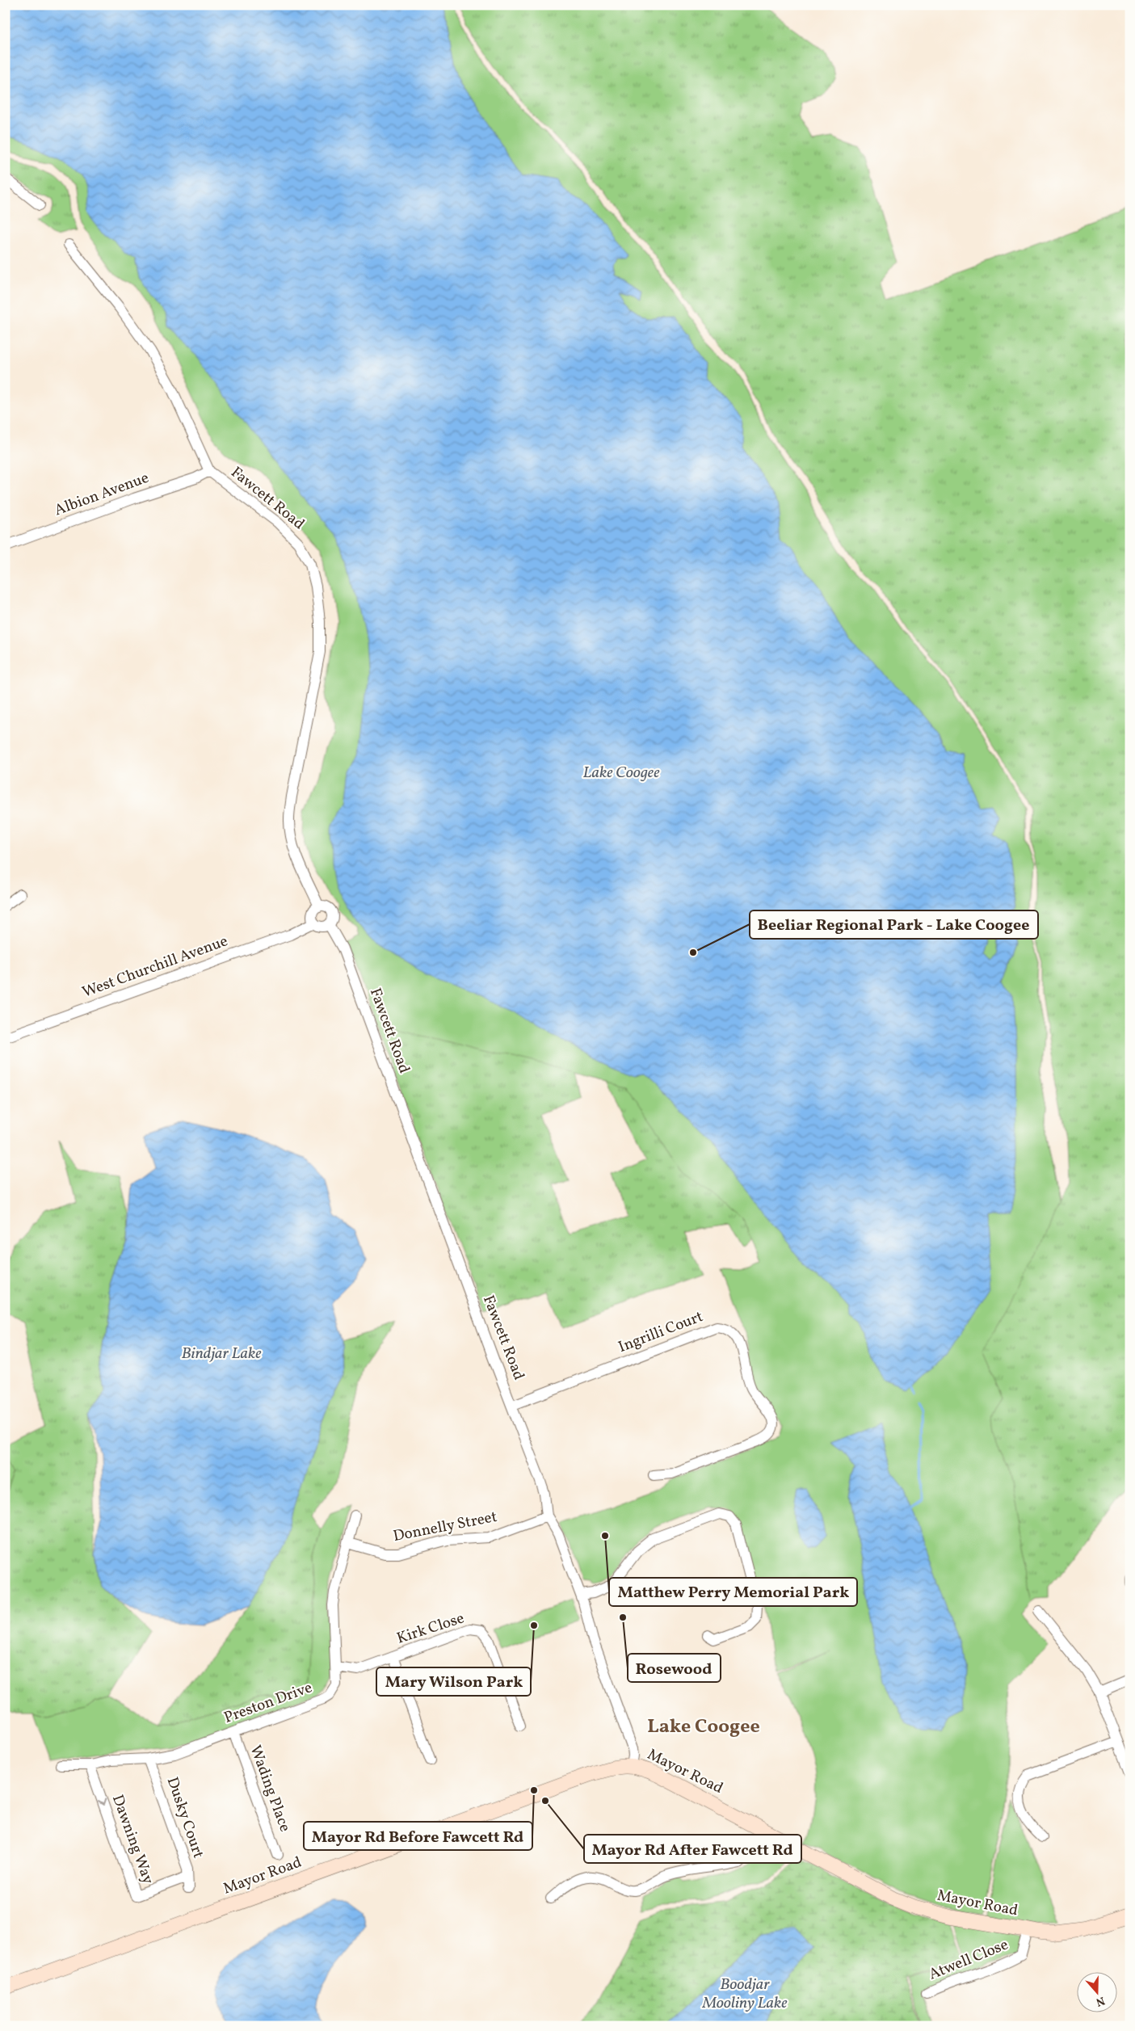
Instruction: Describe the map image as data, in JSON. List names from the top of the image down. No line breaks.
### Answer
{"streets":{"main road":["Mayor Road"],"street":["Albion Avenue","Fawcett Road","West Churchill Avenue","Ingrilli Court","Donnelly Street","Kirk Close","Preston Drive","Wading Place","Dusky Court","Dawning Way","Atwell Close"]},"crossings":[["Albion Avenue","Fawcett Road"],["Fawcett Road","West Churchill Avenue"],["Fawcett Road","Ingrilli Court"],["Fawcett Road","Donnelly Street"],["Fawcett Road","Mayor Road"],["Donnelly Street","Preston Drive"],["Kirk Close","Preston Drive"],["Preston Drive","Wading Place"],["Preston Drive","Dusky Court"],["Preston Drive","Dawning Way"],["Mayor Road","Atwell Close"],["Dusky Court","Dawning Way"]],"districts":["Lake Coogee"],"water":["Lake Coogee","Bindjar Lake","Boodjar Mooliny Lake"],"places":["Beeliar Regional Park - Lake Coogee","Matthew Perry Memorial Park","Rosewood","Mary Wilson Park","Mayor Rd Before Fawcett Rd","Mayor Rd After Fawcett Rd"],"north":"bottom"}
